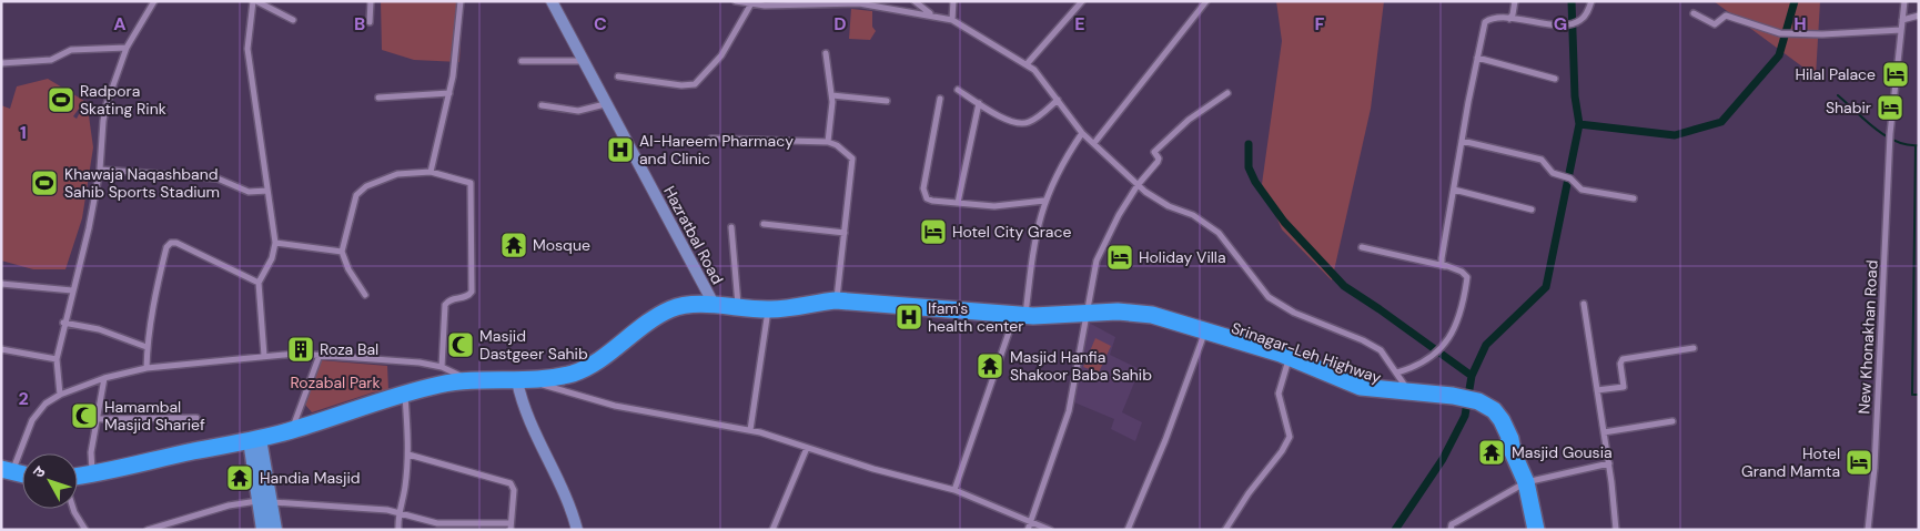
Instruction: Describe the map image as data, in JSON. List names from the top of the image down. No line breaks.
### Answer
{"streets":{"highway":["Srinagar-Leh Highway"],"main road":["Hazratbal Road"],"street":["New Khonakhan Road"]},"parks":["Rozabal Park"],"places":{"hotel":["Hilal Palace","Shabir","Hotel City Grace","Holiday Villa","Hotel Grand Mamta"],"sports":["Radpora Skating Rink","Khawaja Naqashband Sahib Sports Stadium"],"hospital":["Al-Hareem Pharmacy and Clinic","Ifam's health center"],"temple":["Mosque","Masjid Hanfia Shakoor Baba Sahib","Masjid Gousia","Handia Masjid"],"mosque":["Masjid Dastgeer Sahib","Hamambal Masjid Sharief"],"building":["Roza Bal"]},"north":"top left","grid":{"columns":["A","B","C","D","E","F","G","H"],"rows":["1","2"]}}
